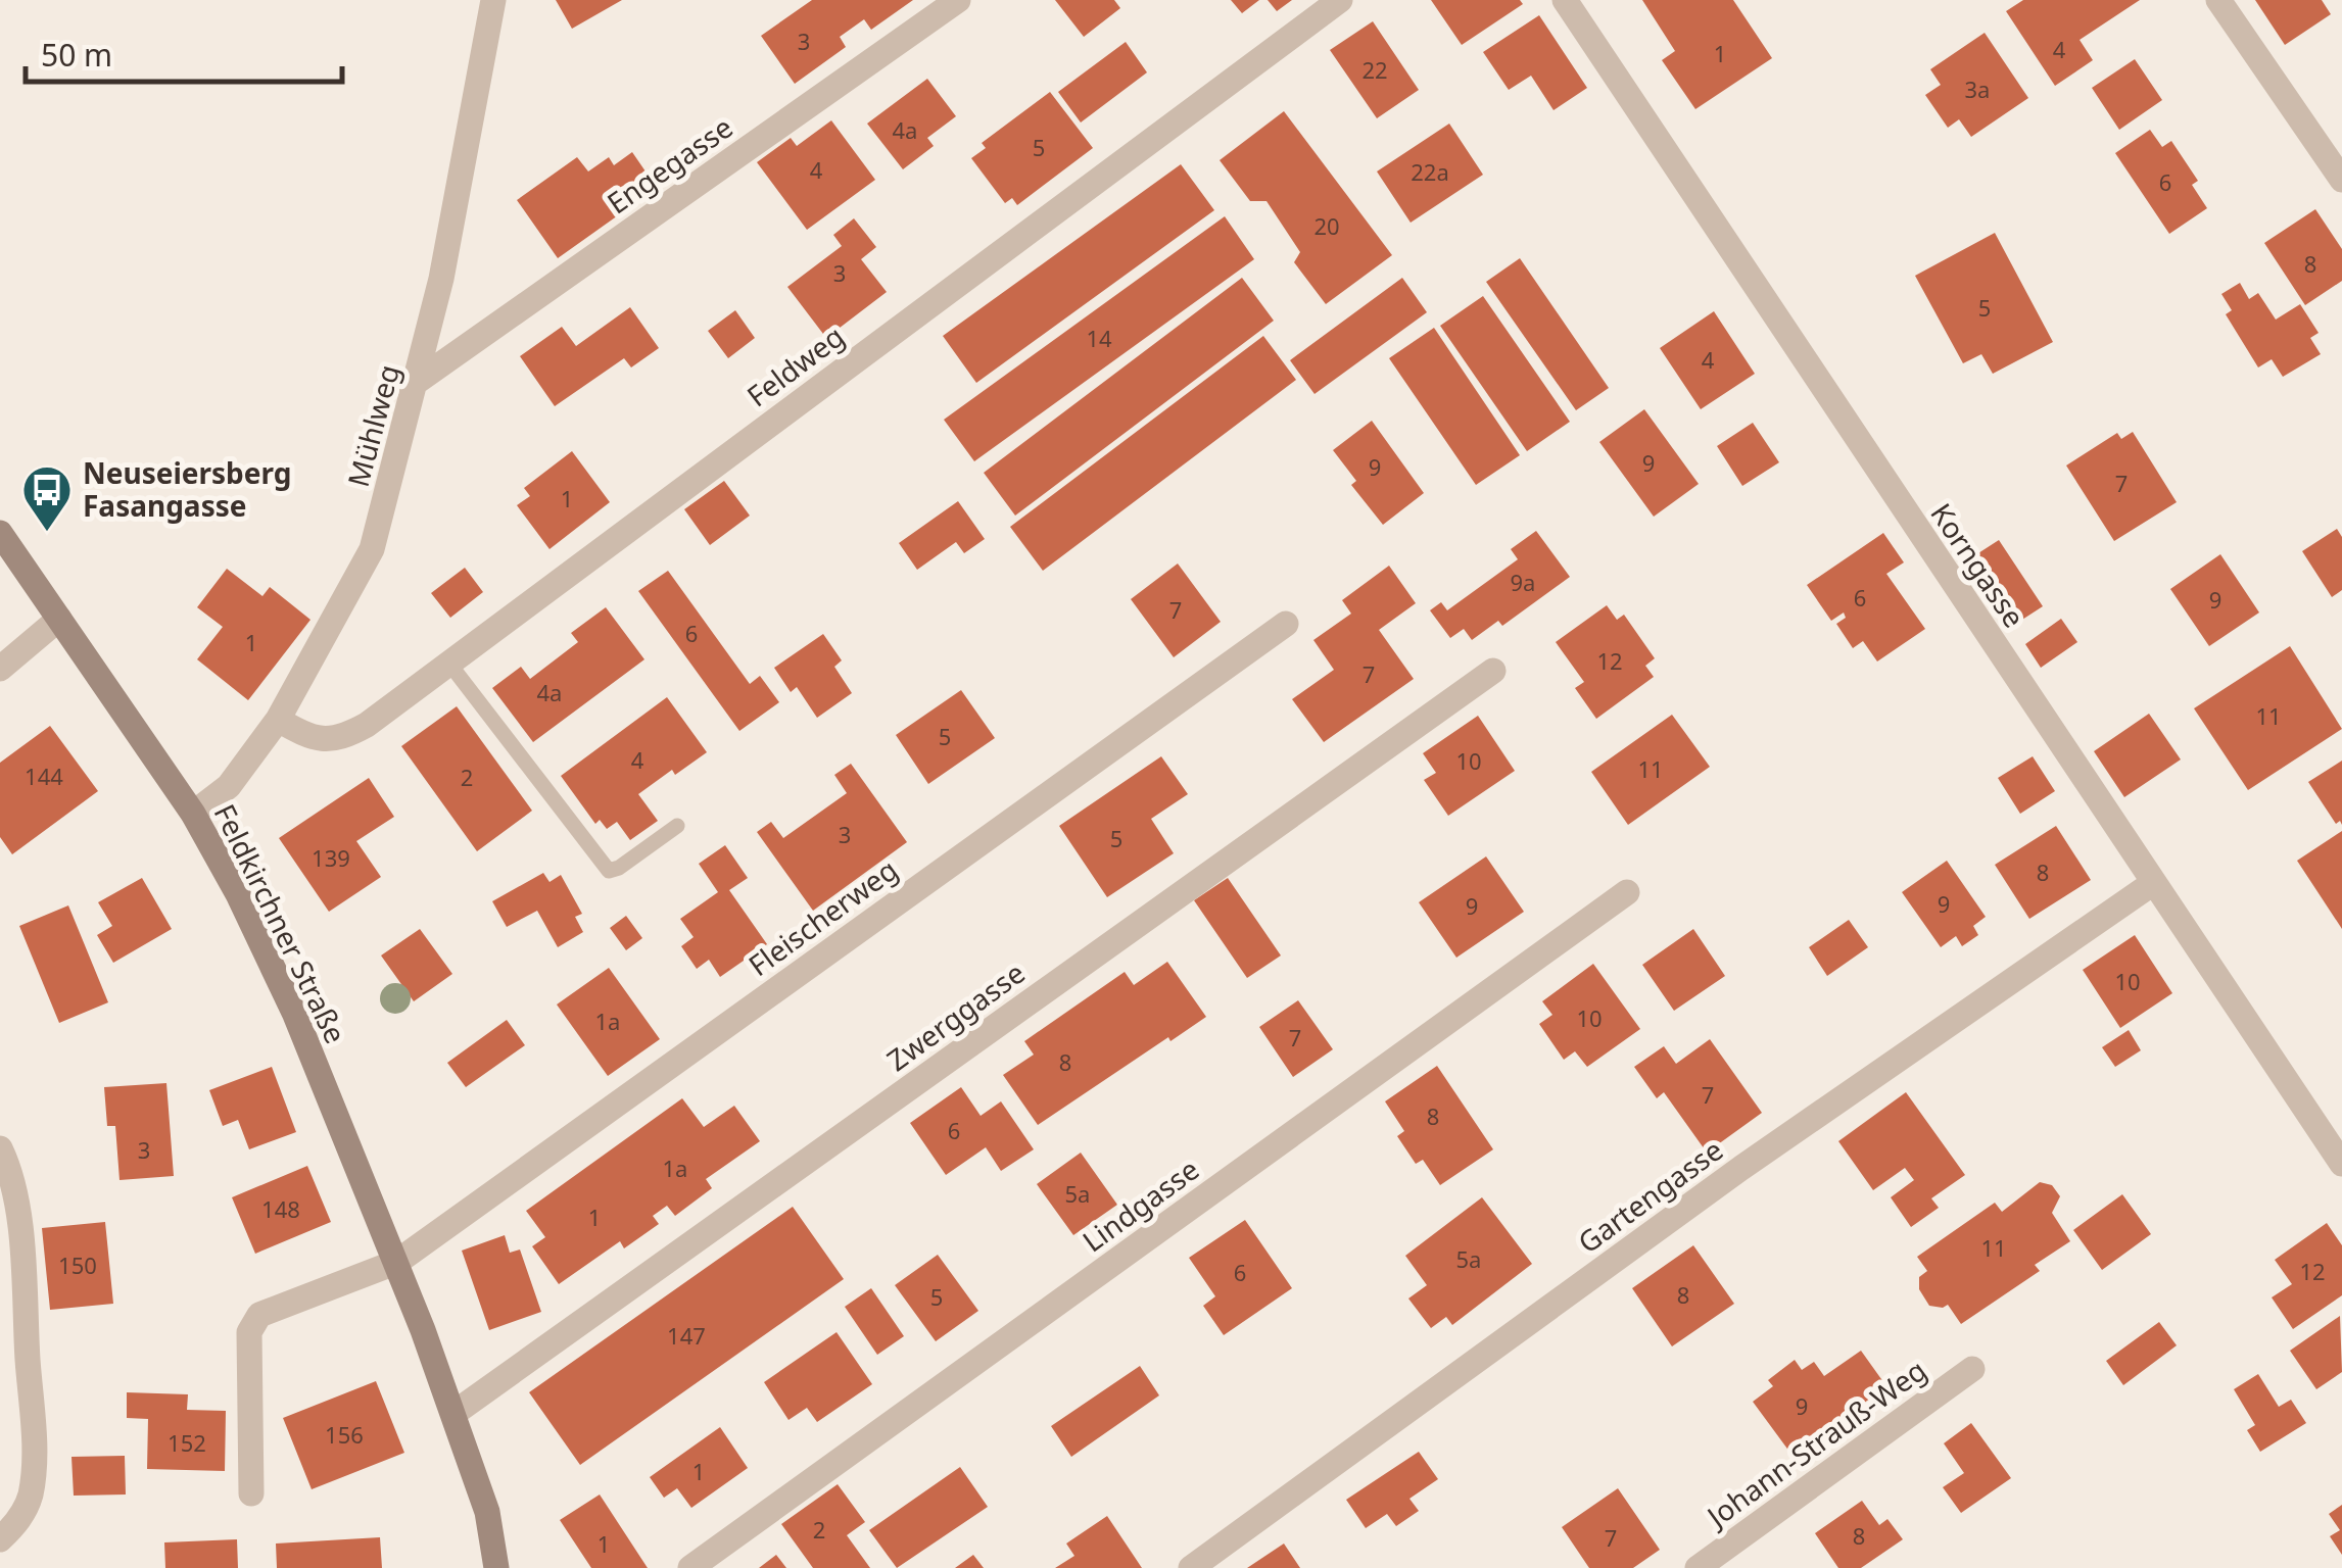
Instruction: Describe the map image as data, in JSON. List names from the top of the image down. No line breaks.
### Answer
{"streets":{"street":["Engegasse","Feldweg","Mühlweg","Korngasse","Fleischerweg","Feldkirchner Straße","Zwerggasse","Gartengasse","Lindgasse","Johann-Strauß-Weg"]},"crossings":[["Engegasse","Mühlweg"],["Feldweg","Mühlweg"],["Mühlweg","Feldkirchner Straße"],["Korngasse","Gartengasse"],["Fleischerweg","Feldkirchner Straße"],["Feldkirchner Straße","Zwerggasse"]],"places":{"bus stop":["Neuseiersberg Fasangasse"]},"house_numbers":["3","4","1","22","3a","4a","5","4","22a","6","20","8","3","5","14","4","9","9","7","1","9a","6","9","7","6","1","12","7","4a","11","5","4","10","11","144","2","3","5","139","8","9","9","10","10","1a","7","8","7","8","6","3","1a","5a","148","1","11","5a","150","12","6","8","5","147","9","156","152","1","2","8","7","1"],"scale_bar":"50 m"}
